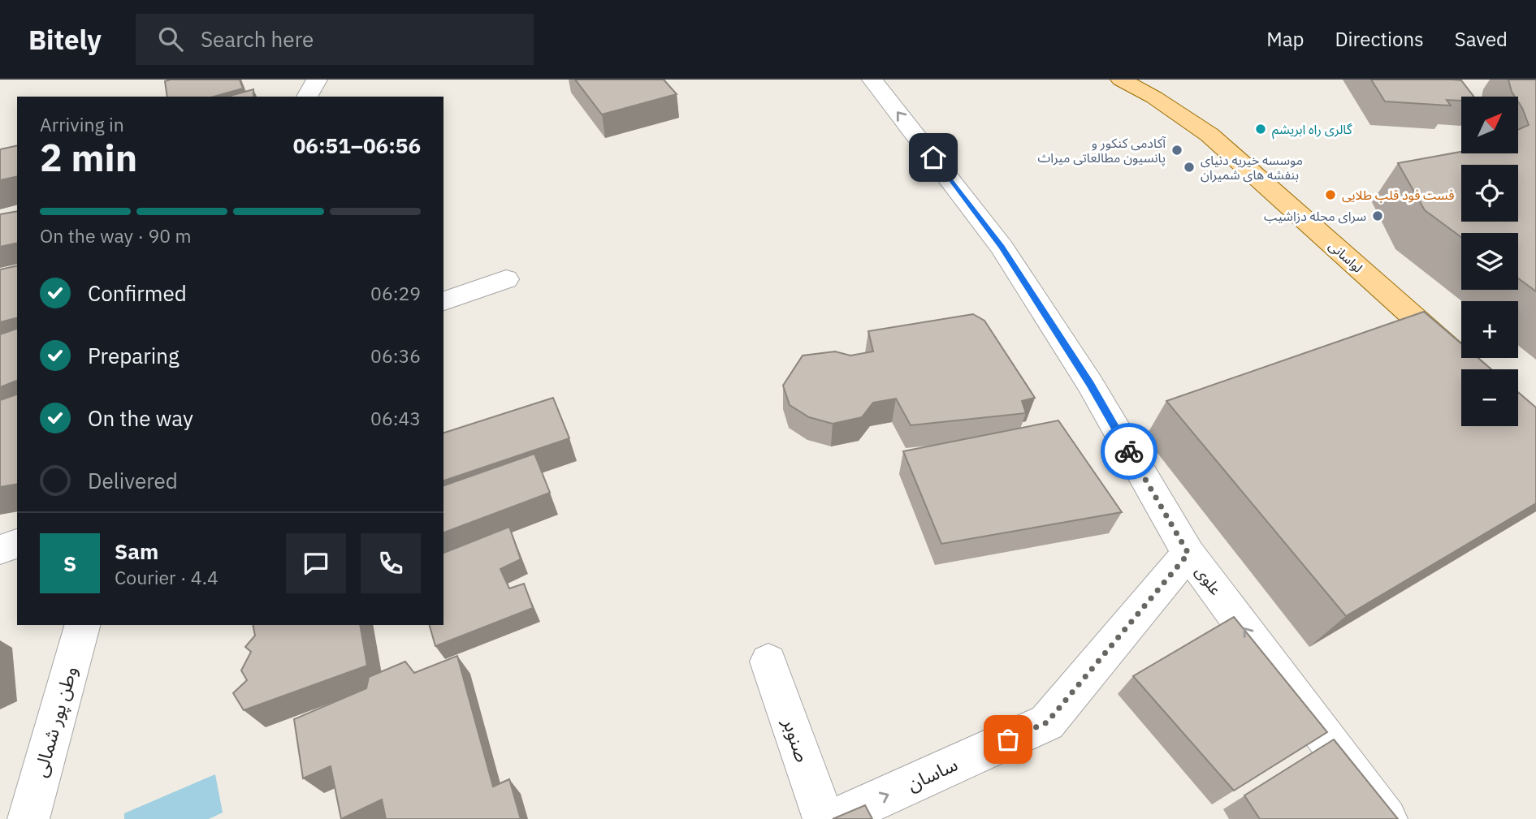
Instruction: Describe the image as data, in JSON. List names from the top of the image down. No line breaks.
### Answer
{"streets":{"main road":["لواسانی"],"street":["علوی","وطن پور شمالی","صنوبر","ساسان"]},"crossings":[["علوی","ساسان"]],"one_way":["علوی","ساسان"],"places":["گالری راه ابریشم","آکادمی کنکور و پانسیون مطالعاتی میراث","موسسه خیریه دنیای بنفشه های شمیران","فست فود قلب طلایی","سرای محله دزاشیب"],"north":"top right","page":{"header":"Bitely","search":"Search here","nav":["Map","Directions","Saved"],"map_buttons":["+","−"],"heading":["2 min","Arriving in","06:51–06:56"],"panel":["Sam","Courier · 4.4"],"bar":"On the way · 90 m","list":[["Confirmed","06:29"],["Preparing","06:36"],["On the way","06:43"],"Delivered"],"round":"S"}}
